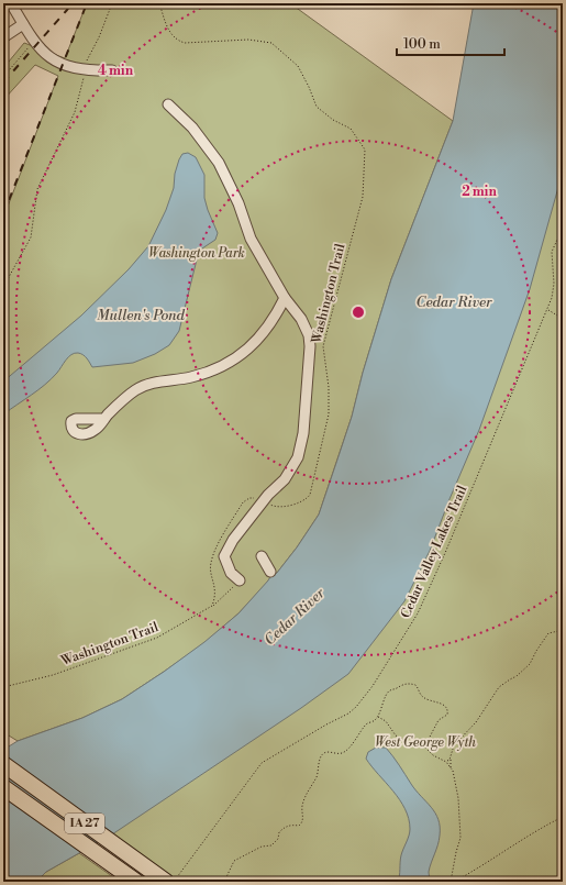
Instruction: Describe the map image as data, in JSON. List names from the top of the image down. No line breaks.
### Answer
{"streets":{"highway":["IA 27"],"path":["Washington Trail","Cedar Valley Lakes Trail"]},"crossings":[["Cedar Valley Lakes Trail","IA 27"]],"water":["Cedar River","Mullen's Pond"],"parks":["Washington Park","West George Wyth"],"scale_bar":"100 m","rings":["4 min","2 min"]}
